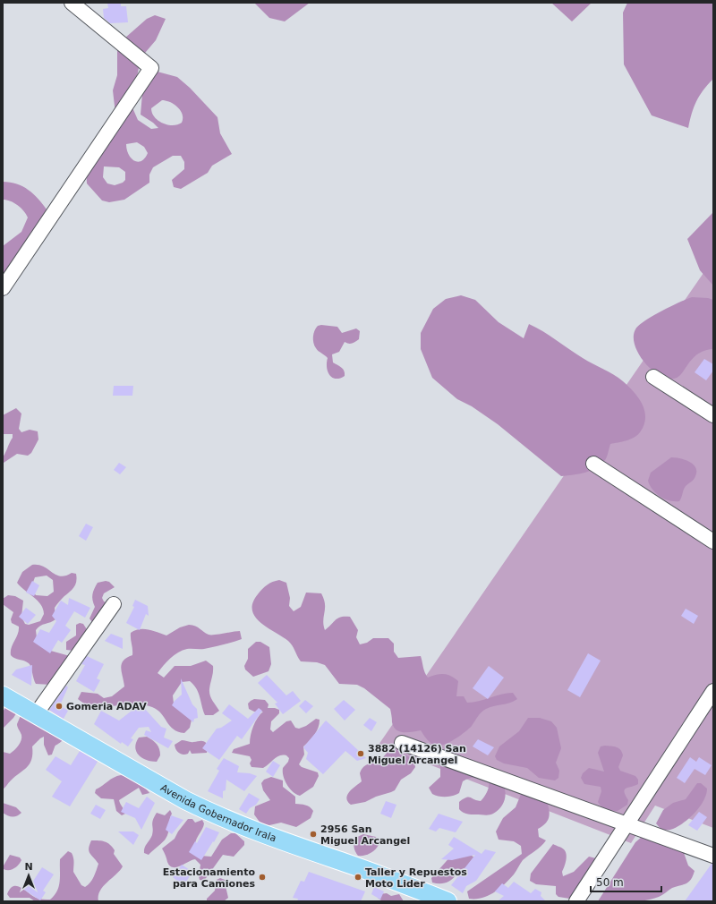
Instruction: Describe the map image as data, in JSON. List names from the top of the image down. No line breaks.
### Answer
{"streets":{"main road":["Avenida Gobernador Irala"]},"places":["Gomeria ADAV","3882 (14126) San Miguel Arcangel","2956 San Miguel Arcangel","Estacionamiento para Camiones","Taller y Repuestos Moto Lider"],"scale_bar":"50 m","north":"top"}
